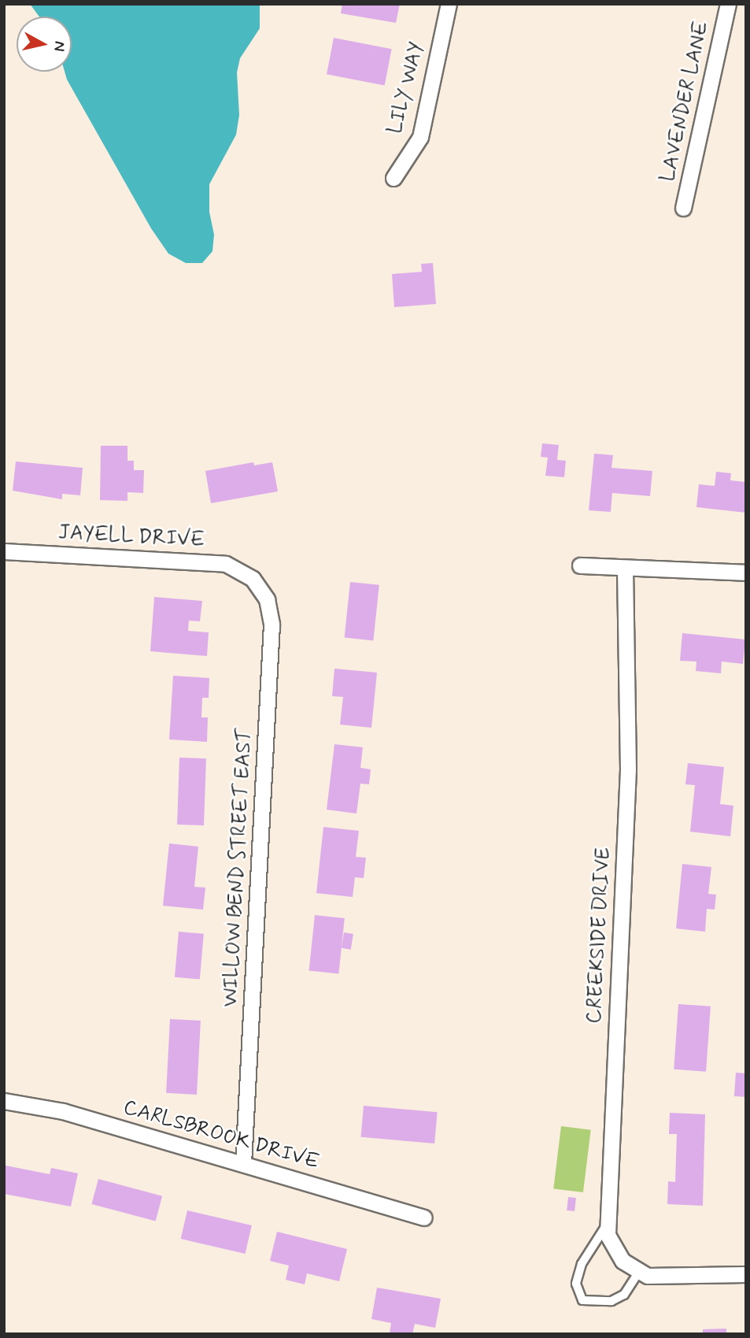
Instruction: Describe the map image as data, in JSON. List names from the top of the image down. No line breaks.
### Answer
{"streets":{"street":["LILY WAY","LAVENDER LANE","JAYELL DRIVE","WILLOW BEND STREET EAST","CREEKSIDE DRIVE","CARLSBROOK DRIVE"]},"crossings":[["JAYELL DRIVE","WILLOW BEND STREET EAST"],["WILLOW BEND STREET EAST","CARLSBROOK DRIVE"]],"north":"right"}
